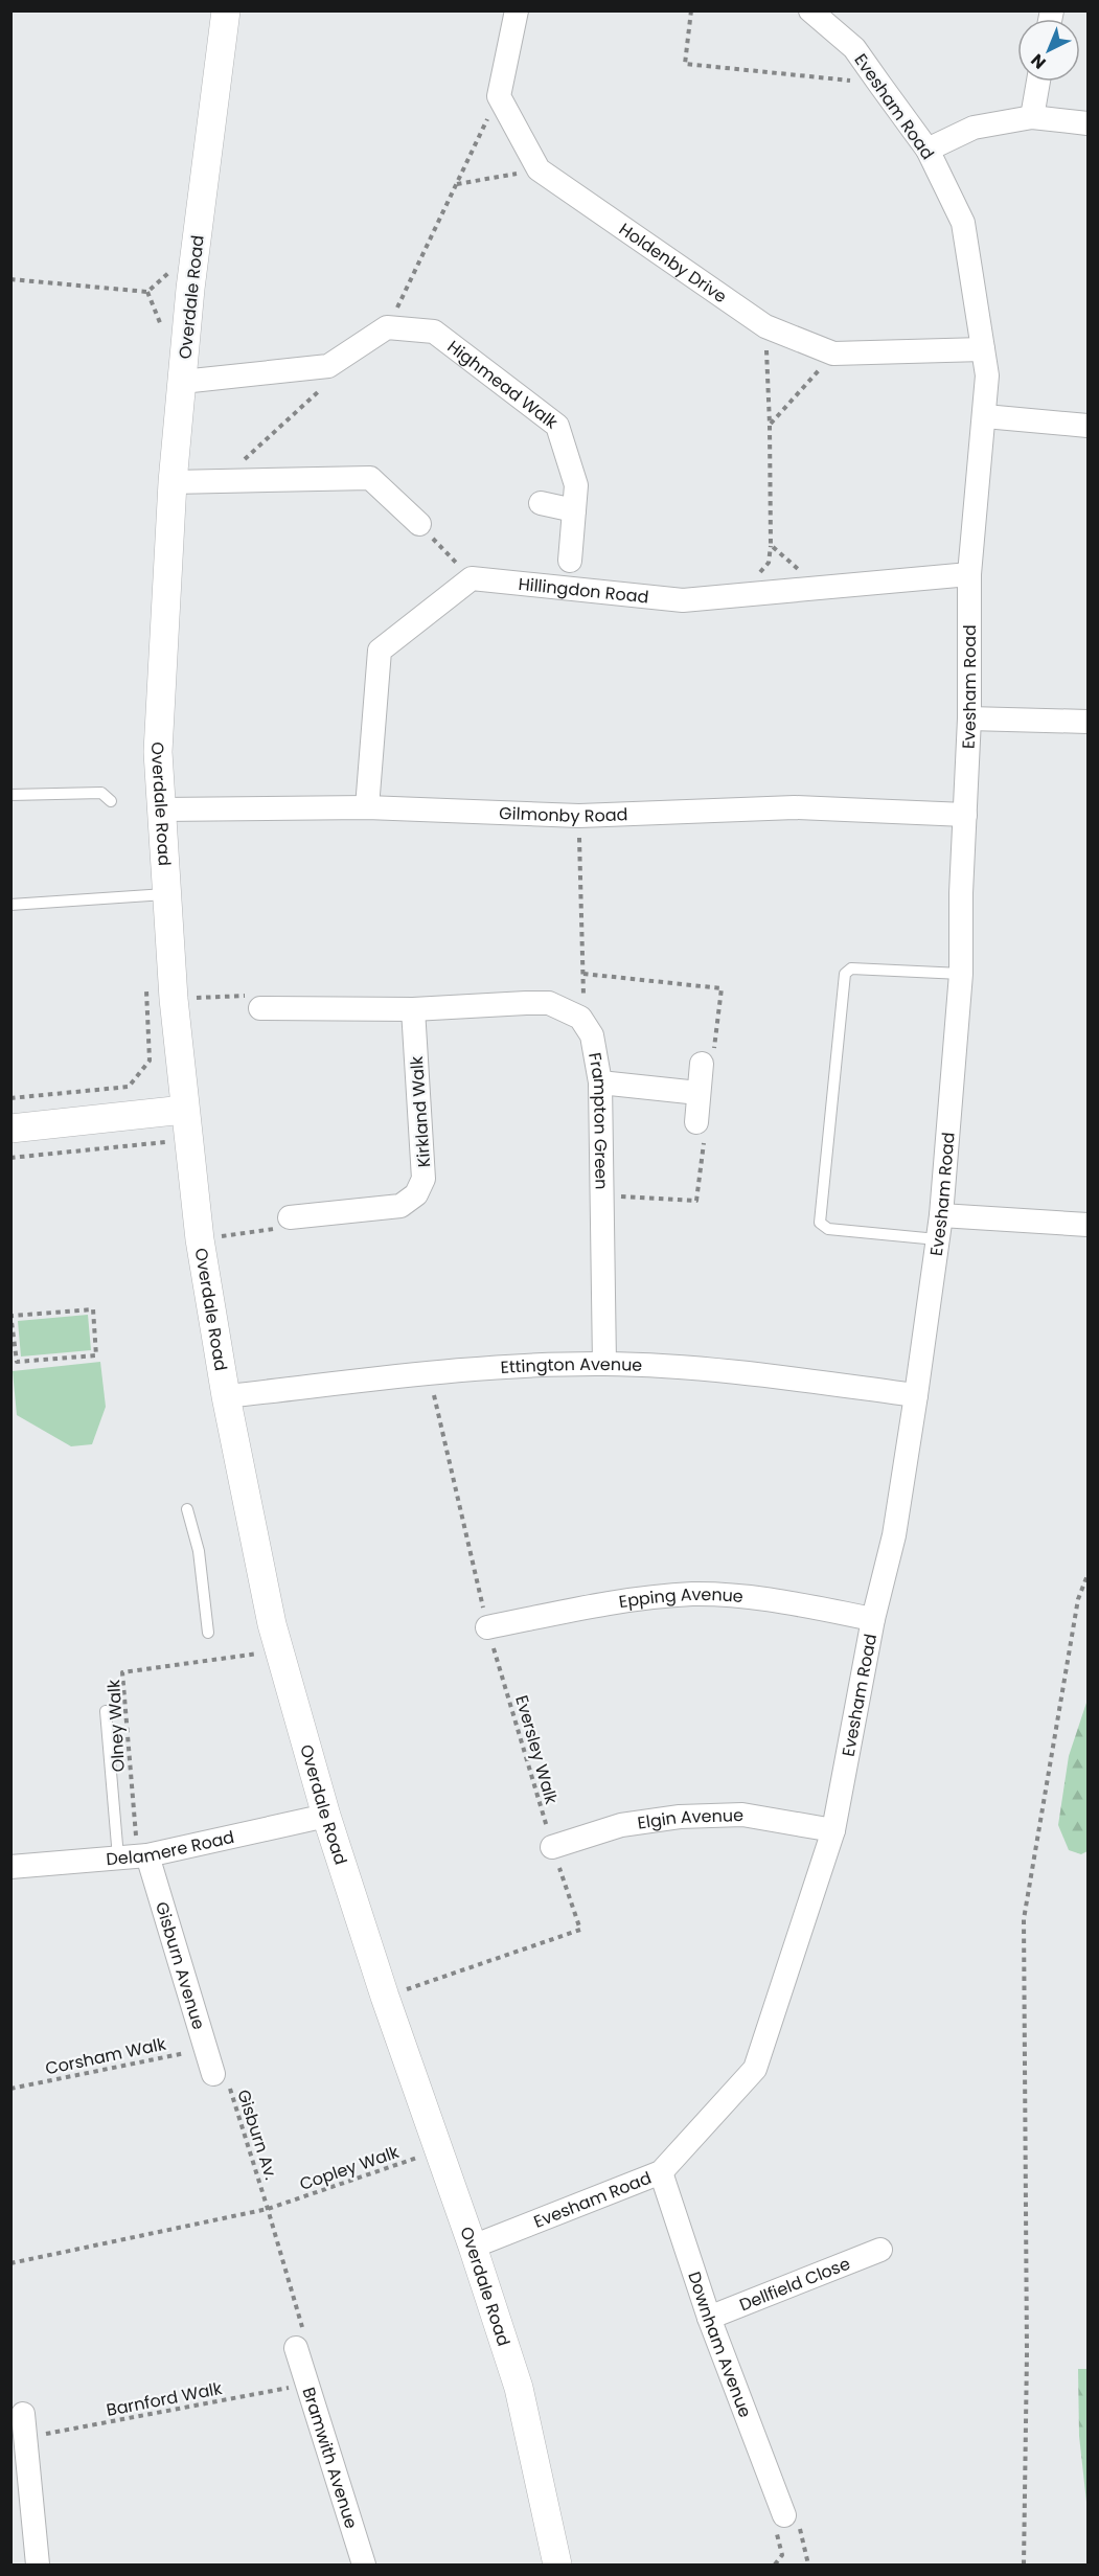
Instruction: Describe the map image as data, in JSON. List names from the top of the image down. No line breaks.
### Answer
{"streets":{"street":["Evesham Road","Holdenby Drive","Overdale Road","Highmead Walk","Hillingdon Road","Gilmonby Road","Kirkland Walk","Frampton Green","Ettington Avenue","Epping Avenue","Elgin Avenue","Delamere Road","Gisburn Avenue","Dellfield Close","Downham Avenue","Bramwith Avenue"],"path":["Olney Walk","Eversley Walk","Corsham Walk","Gisburn Av.","Copley Walk","Barnford Walk"]},"crossings":[["Evesham Road","Holdenby Drive"],["Evesham Road","Overdale Road"],["Evesham Road","Hillingdon Road"],["Evesham Road","Gilmonby Road"],["Evesham Road","Ettington Avenue"],["Evesham Road","Epping Avenue"],["Evesham Road","Elgin Avenue"],["Evesham Road","Downham Avenue"],["Overdale Road","Gilmonby Road"],["Overdale Road","Ettington Avenue"],["Overdale Road","Olney Walk"],["Overdale Road","Eversley Walk"],["Overdale Road","Delamere Road"],["Overdale Road","Copley Walk"],["Kirkland Walk","Frampton Green"],["Frampton Green","Ettington Avenue"],["Ettington Avenue","Eversley Walk"],["Epping Avenue","Eversley Walk"],["Olney Walk","Delamere Road"],["Olney Walk","Gisburn Avenue"],["Eversley Walk","Elgin Avenue"],["Delamere Road","Gisburn Avenue"],["Gisburn Avenue","Corsham Walk"],["Gisburn Avenue","Gisburn Av."],["Gisburn Av.","Copley Walk"],["Gisburn Av.","Bramwith Avenue"],["Dellfield Close","Downham Avenue"],["Barnford Walk","Bramwith Avenue"]],"north":"bottom left"}
